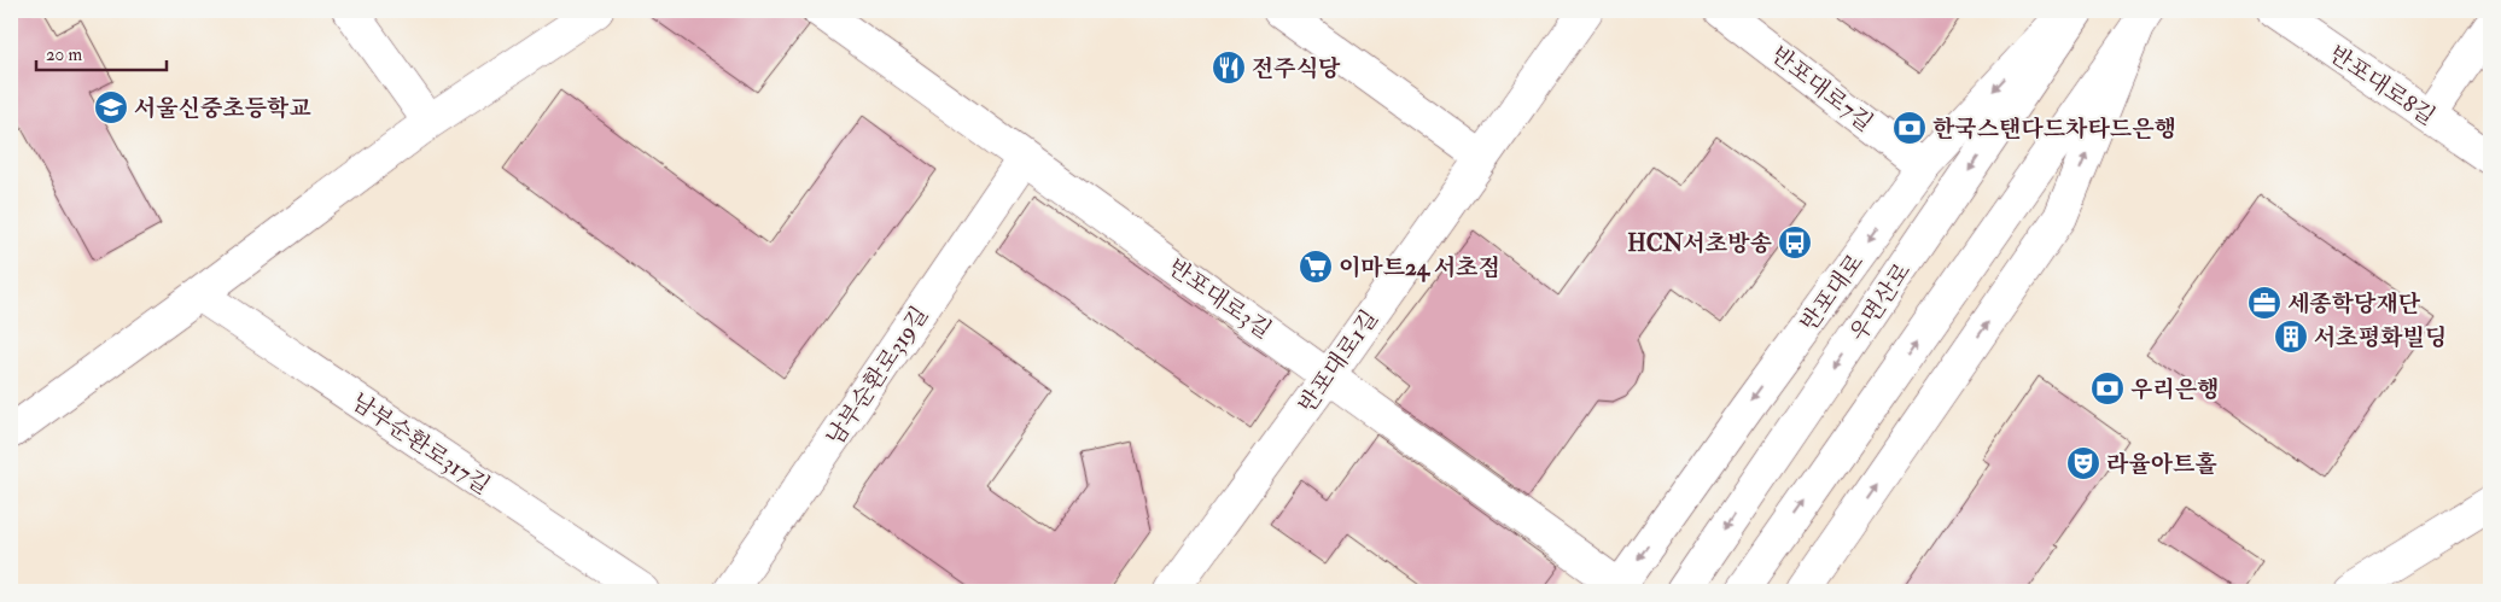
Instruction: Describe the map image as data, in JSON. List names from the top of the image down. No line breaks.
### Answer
{"streets":{"main road":["반포대로8길","반포대로7길","반포대로","반포대로3길","우면산로","반포대로1길","남부순환로319길","남부순환로317길"]},"crossings":[["반포대로7길","반포대로"],["반포대로","반포대로3길"],["반포대로3길","반포대로1길"],["반포대로3길","남부순환로319길"]],"places":{"restaurant":["전주식당"],"school or university":["서울신중초등학교"],"bank":["한국스탠다드차타드은행","우리은행"],"bus stop":["HCN서초방송"],"supermarket":["이마트24 서초점"],"office":["세종학당재단"],"building":["서초평화빌딩"],"theatre":["라율아트홀"]},"scale_bar":"20 m"}
